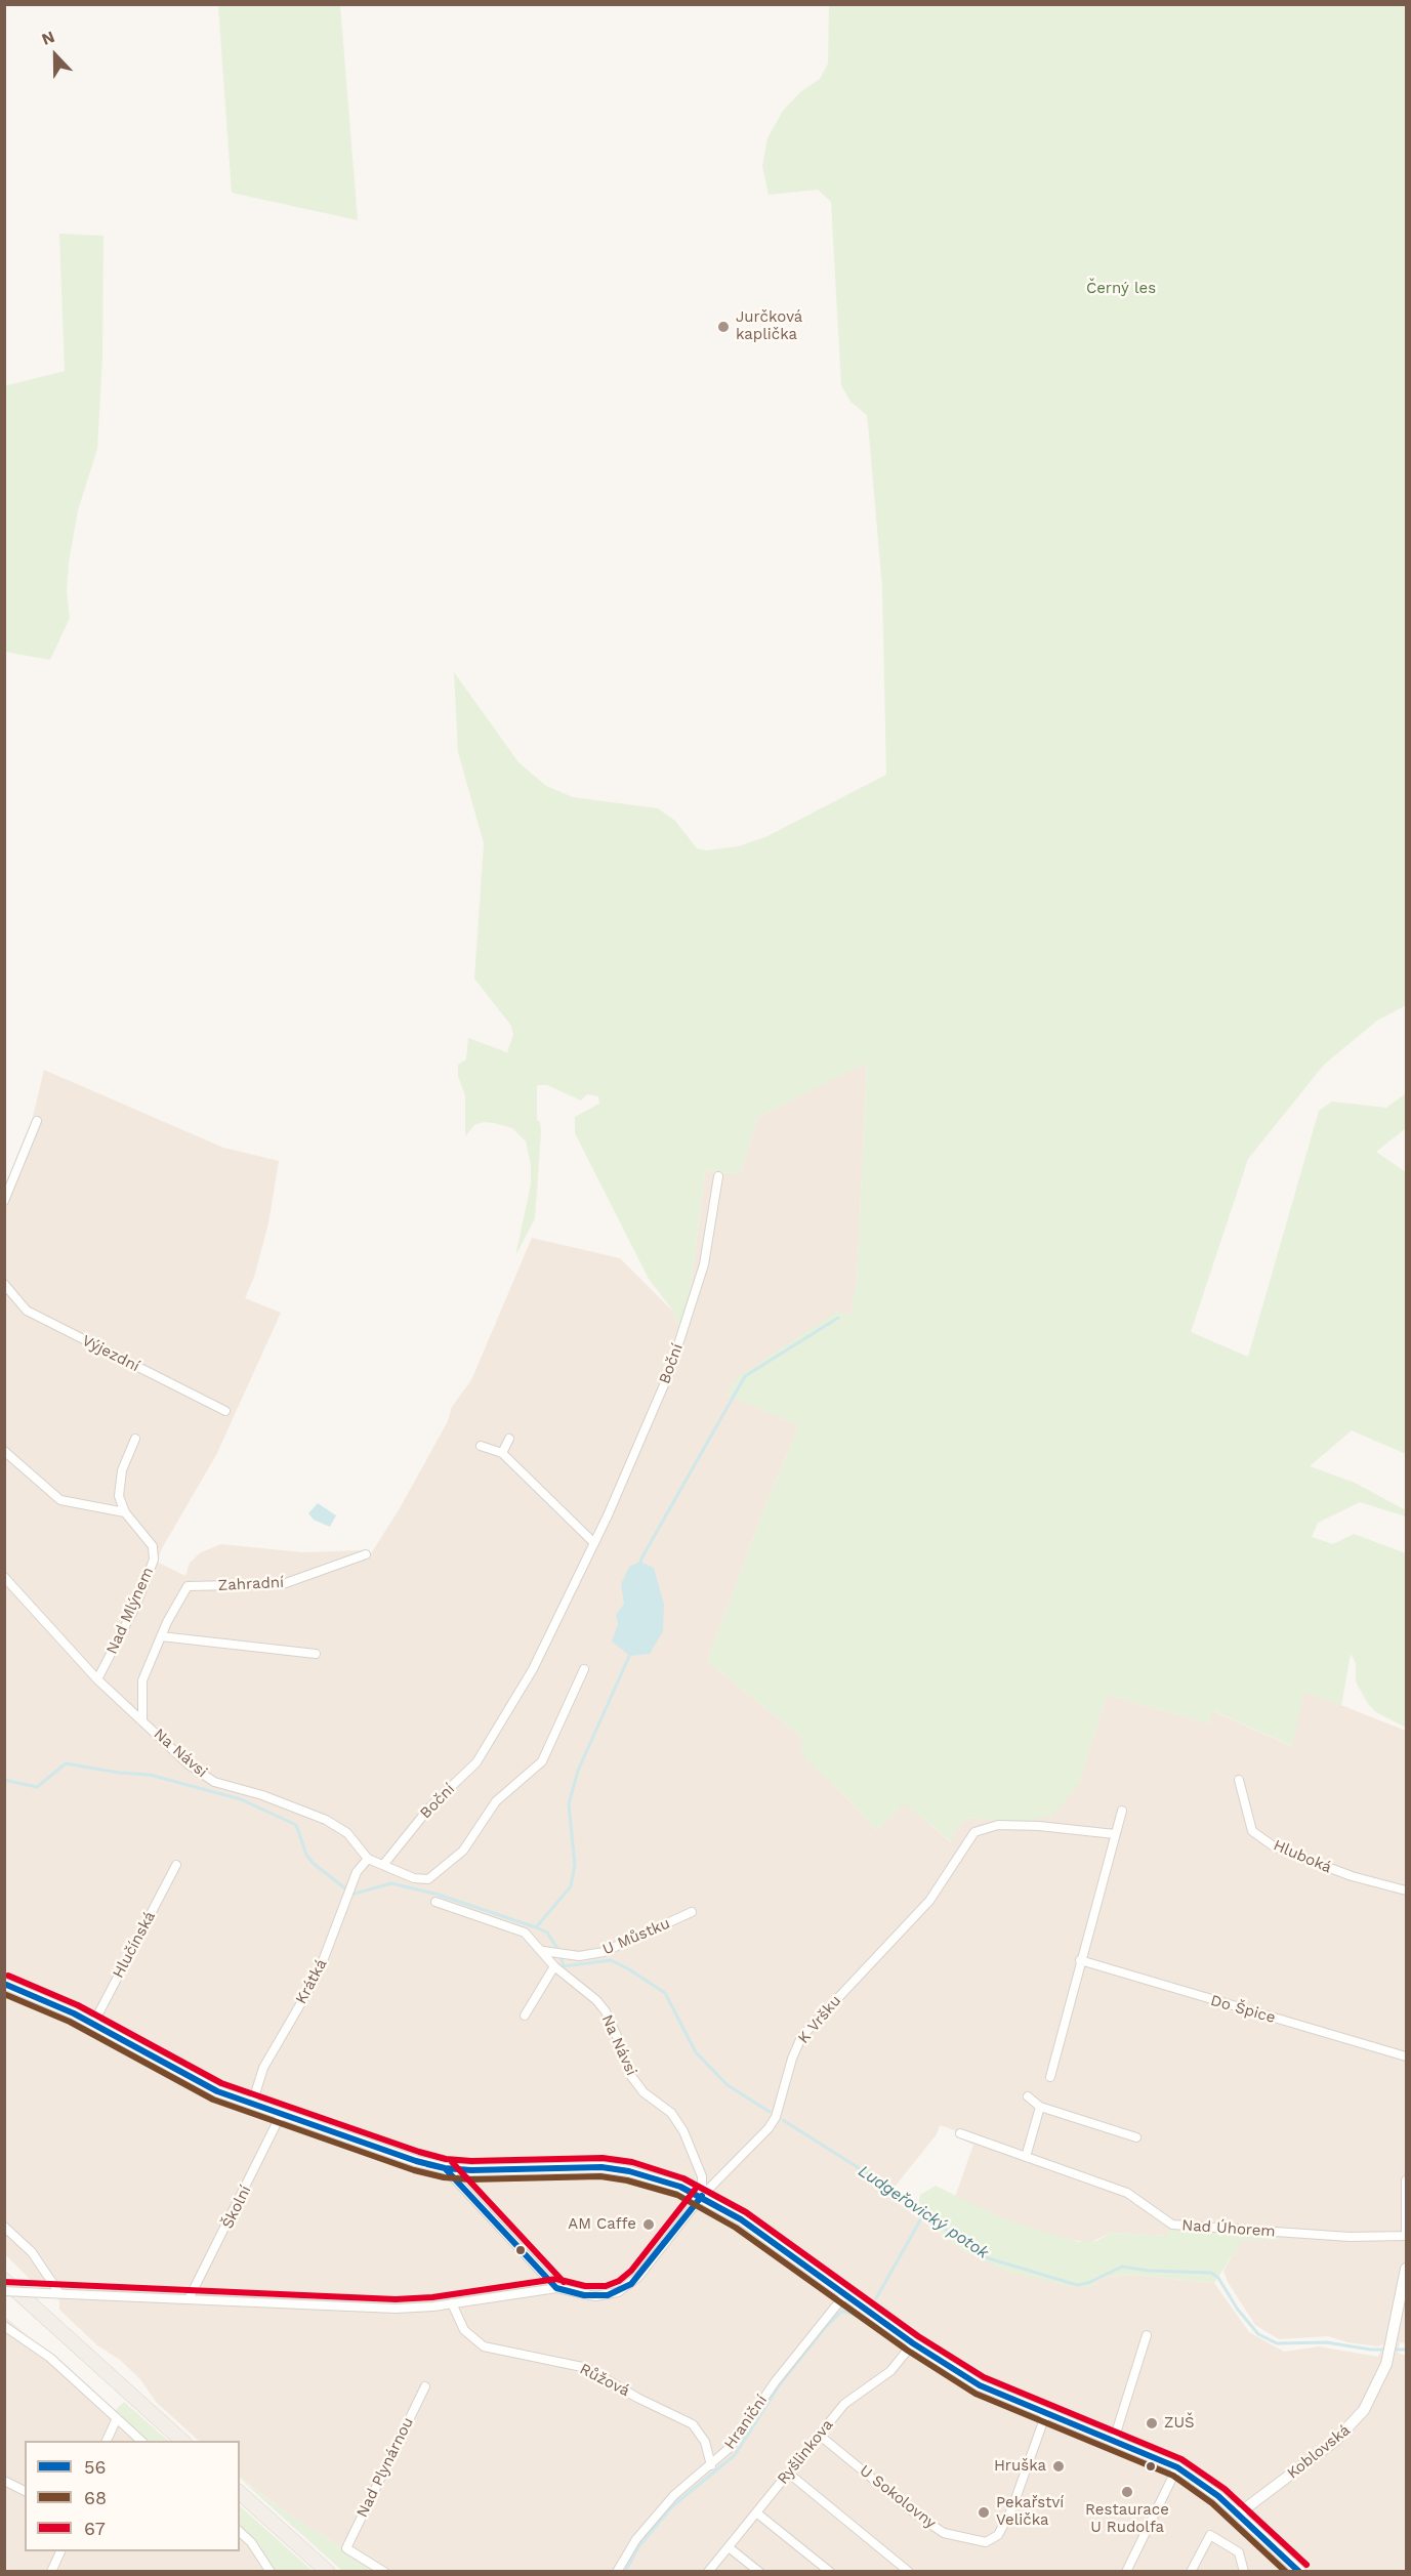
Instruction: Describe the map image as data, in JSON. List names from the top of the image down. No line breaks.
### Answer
{"streets":{"street":["Výjezdní","Boční","Zahradní","Nad Mlýnem","Na Návsi","Hluboká","U Můstku","Hlučínská","Krátká","Do Špice","K Vršku","Školní","Nad Úhorem","Růžová","Hraniční","Ryšlinkova","Koblovská","Nad Plynárnou","U Sokolovny"]},"crossings":[["Boční","Na Návsi"],["Zahradní","Na Návsi"],["Nad Mlýnem","Na Návsi"],["Na Návsi","U Můstku"],["Na Návsi","Krátká"],["Na Návsi","K Vršku"],["Růžová","Hraniční"],["Ryšlinkova","U Sokolovny"]],"water":["Ludgeřovický potok"],"parks":["Černý les"],"places":["Jurčková kaplička","AM Caffe","ZUŠ","Hruška","Restaurace U Rudolfa","Pekařství Velička"],"lines":["transit line 67","transit line 56","transit line 68"],"legend":["56","68","67"],"north":"top"}
